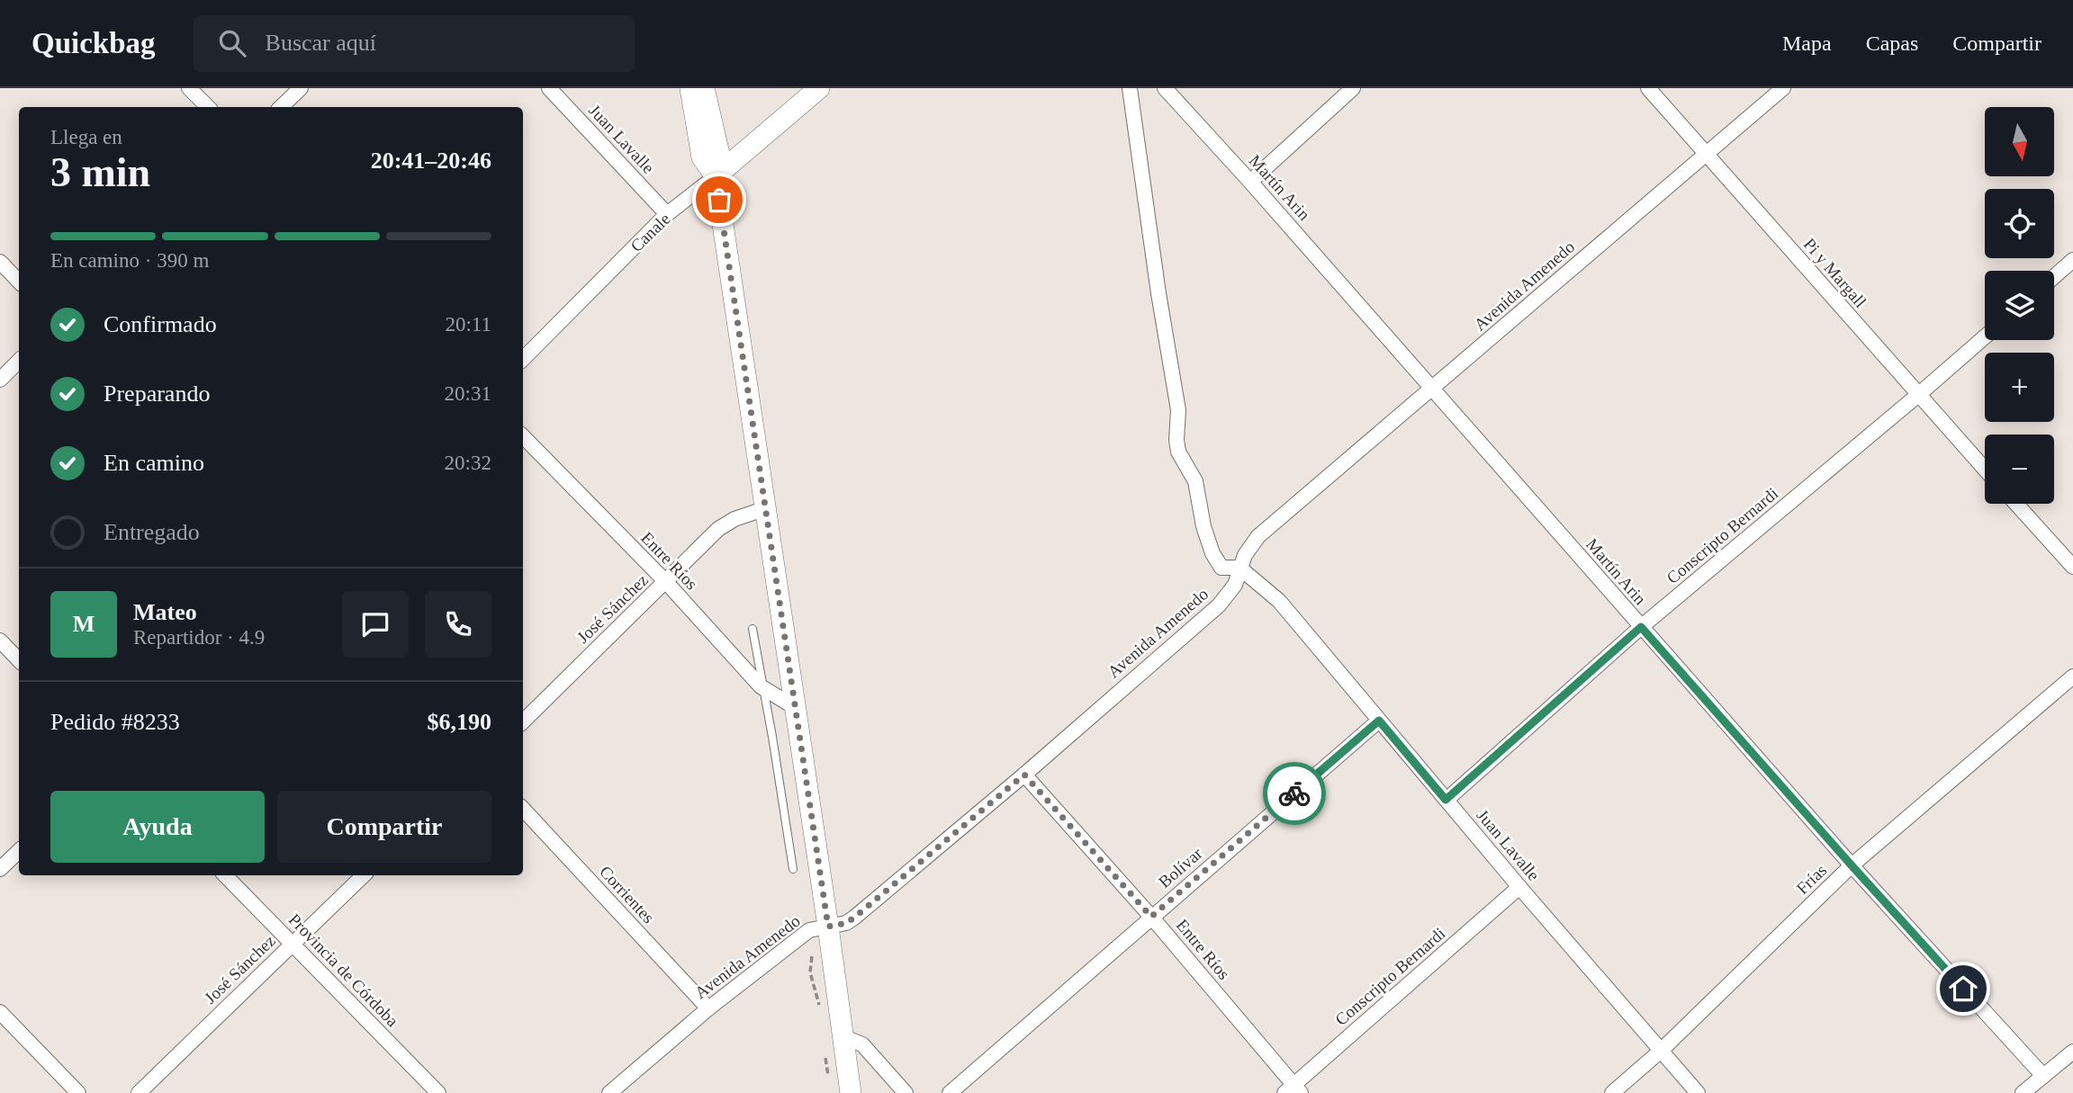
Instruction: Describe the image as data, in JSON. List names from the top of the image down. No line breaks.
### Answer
{"streets":{"main road":["Canale"],"street":["Juan Lavalle","Martín Arin","Pi y Margall","Avenida Amenedo","Conscripto Bernardi","Entre Ríos","José Sánchez","Bolívar","Frías","Corrientes","Provincia de Córdoba"]},"crossings":[["Juan Lavalle","Canale"],["Juan Lavalle","Avenida Amenedo"],["Juan Lavalle","Conscripto Bernardi"],["Juan Lavalle","Bolívar"],["Juan Lavalle","Frías"],["Martín Arin","Avenida Amenedo"],["Martín Arin","Conscripto Bernardi"],["Martín Arin","Frías"],["Pi y Margall","Avenida Amenedo"],["Pi y Margall","Conscripto Bernardi"],["Avenida Amenedo","Entre Ríos"],["Avenida Amenedo","Corrientes"],["Conscripto Bernardi","Entre Ríos"],["Entre Ríos","José Sánchez"],["Entre Ríos","Bolívar"],["José Sánchez","Provincia de Córdoba"]],"north":"bottom","page":{"header":"Quickbag","search":"Buscar aquí","nav":["Mapa","Capas","Compartir"],"map_buttons":["+","−"],"heading":["3 min","Llega en","20:41–20:46"],"panel":["Mateo","Repartidor · 4.9","Pedido #8233","$6,190"],"bar":"En camino · 390 m","list":[["Confirmado","20:11"],["Preparando","20:31"],["En camino","20:32"],"Entregado"],"round":"M","buttons":["Ayuda","Compartir"]}}
